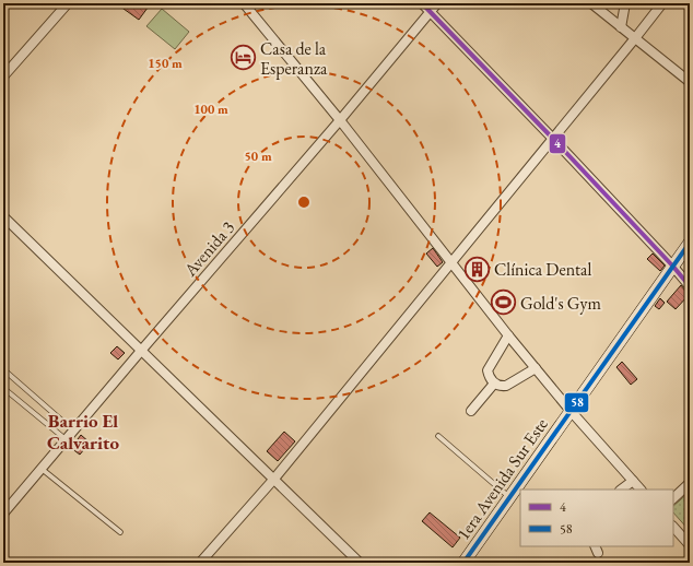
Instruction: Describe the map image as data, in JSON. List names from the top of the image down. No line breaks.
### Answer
{"streets":{"street":["Avenida 3","1era Avenida Sur Este"]},"districts":["Barrio El Calvarito"],"places":{"hotel":["Casa de la Esperanza"],"building":["Clínica Dental"],"sports":["Gold's Gym"]},"lines":["transit line 4","transit line 58"],"legend":["4","58"],"rings":["150 m","100 m","50 m"]}
